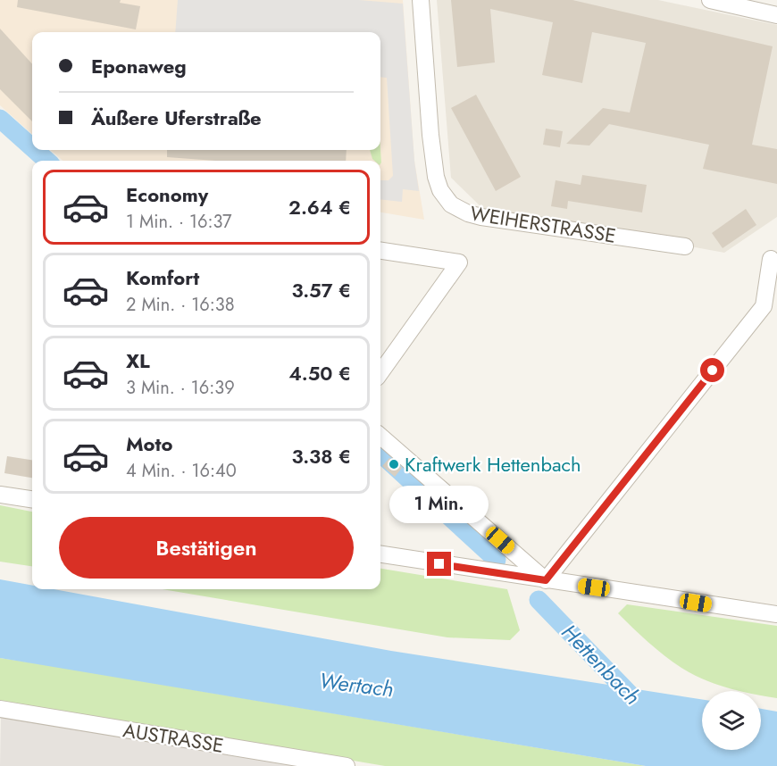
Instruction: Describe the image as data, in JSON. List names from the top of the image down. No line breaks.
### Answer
{"streets":{"street":["WEIHERSTRASSE","AUSTRASSE"]},"water":["Hettenbach","Wertach"],"places":["Kraftwerk Hettenbach"],"page":{"banner":["Eponaweg","Äußere Uferstraße"],"list":[{"name":"Economy","note":"1 Min. · 16:37","value":"2.64 €"},{"name":"Komfort","note":"2 Min. · 16:38","value":"3.57 €"},{"name":"XL","note":"3 Min. · 16:39","value":"4.50 €"},{"name":"Moto","note":"4 Min. · 16:40","value":"3.38 €"}],"bubble":"1 Min.","buttons":"Bestätigen"}}
